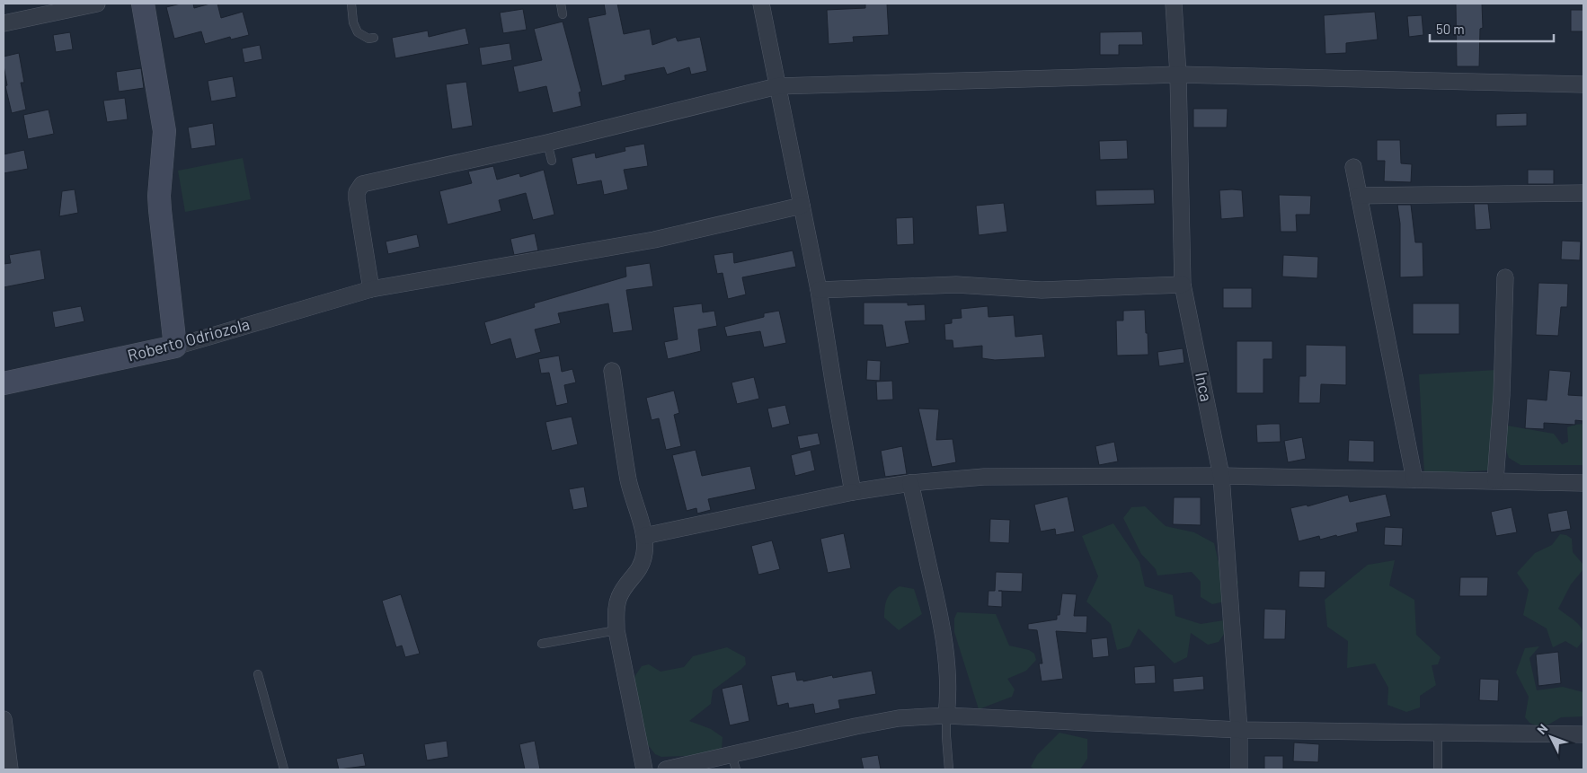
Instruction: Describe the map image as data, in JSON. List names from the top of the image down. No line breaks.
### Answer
{"streets":{"street":["Roberto Odriozola","Inca"]},"scale_bar":"50 m","north":"top left"}
